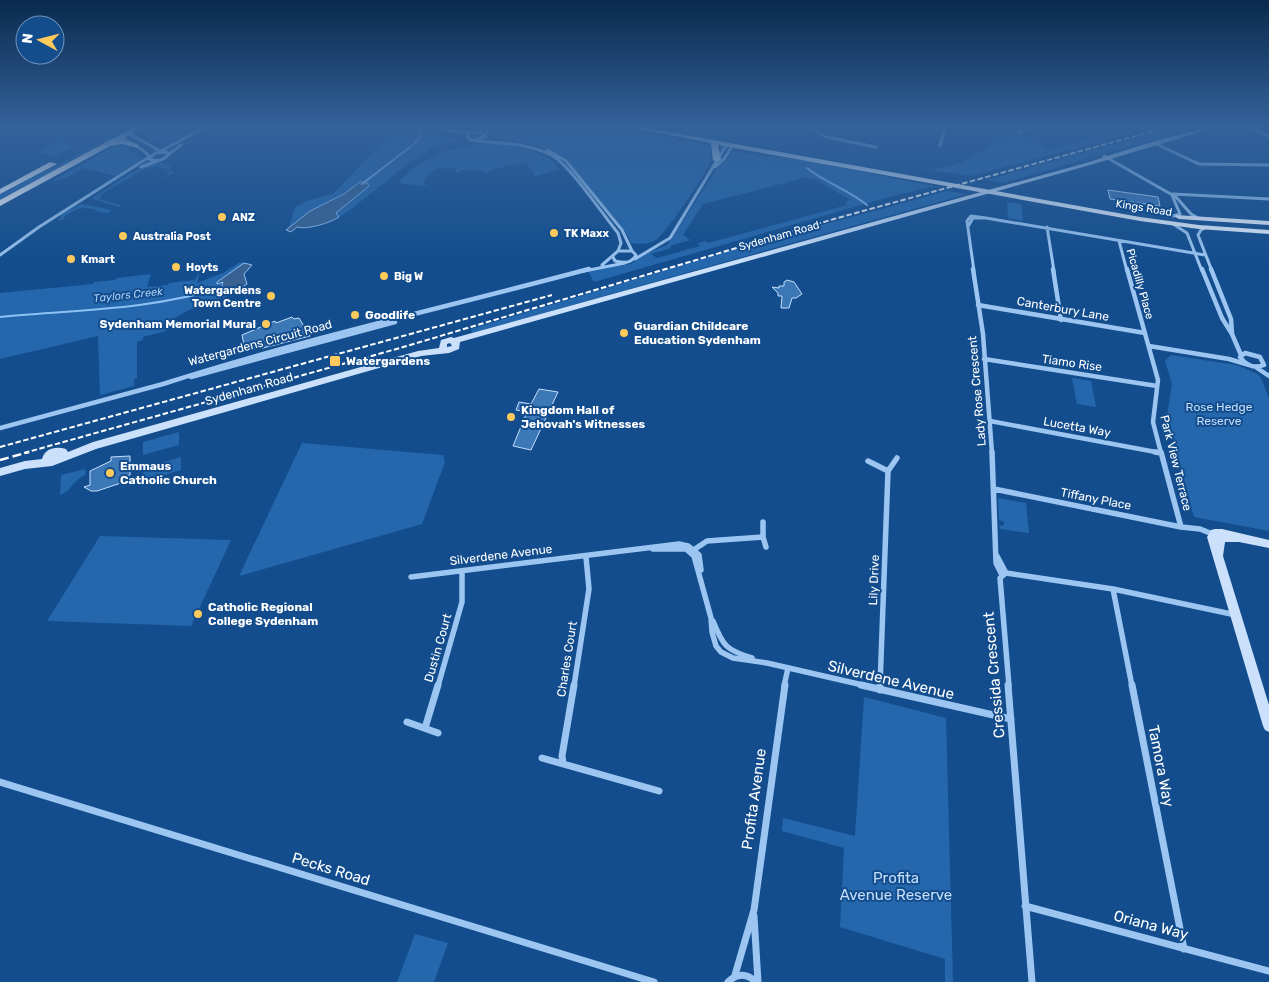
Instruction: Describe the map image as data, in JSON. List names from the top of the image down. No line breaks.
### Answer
{"streets":{"main road":["Kings Road"],"street":["Sydenham Road","Picadilly Place","Canterbury Lane","Watergardens Circuit Road","Tiamo Rise","Lady Rose Crescent","Lucetta Way","Park View Terrace","Tiffany Place","Silverdene Avenue","Lily Drive","Dustin Court","Charles Court","Cressida Crescent","Tamora Way","Profita Avenue","Pecks Road","Oriana Way"]},"crossings":[["Picadilly Place","Canterbury Lane"],["Picadilly Place","Lady Rose Crescent"],["Picadilly Place","Park View Terrace"],["Canterbury Lane","Lady Rose Crescent"],["Canterbury Lane","Park View Terrace"],["Tiamo Rise","Lady Rose Crescent"],["Tiamo Rise","Park View Terrace"],["Lady Rose Crescent","Lucetta Way"],["Lady Rose Crescent","Tiffany Place"],["Lady Rose Crescent","Cressida Crescent"],["Lucetta Way","Park View Terrace"],["Park View Terrace","Tiffany Place"],["Silverdene Avenue","Lily Drive"],["Silverdene Avenue","Dustin Court"],["Silverdene Avenue","Charles Court"],["Silverdene Avenue","Cressida Crescent"],["Silverdene Avenue","Profita Avenue"],["Cressida Crescent","Oriana Way"],["Tamora Way","Oriana Way"]],"water":["Taylors Creek"],"parks":["Rose Hedge Reserve","Profita Avenue Reserve"],"places":{"other":["ANZ","TK Maxx","Australia Post","Kmart","Hoyts","Big W","Watergardens Town Centre","Goodlife","Sydenham Memorial Mural","Guardian Childcare Education Sydenham","Kingdom Hall of Jehovah's Witnesses","Emmaus Catholic Church","Catholic Regional College Sydenham"],"transit":["Watergardens"]},"north":"left"}
